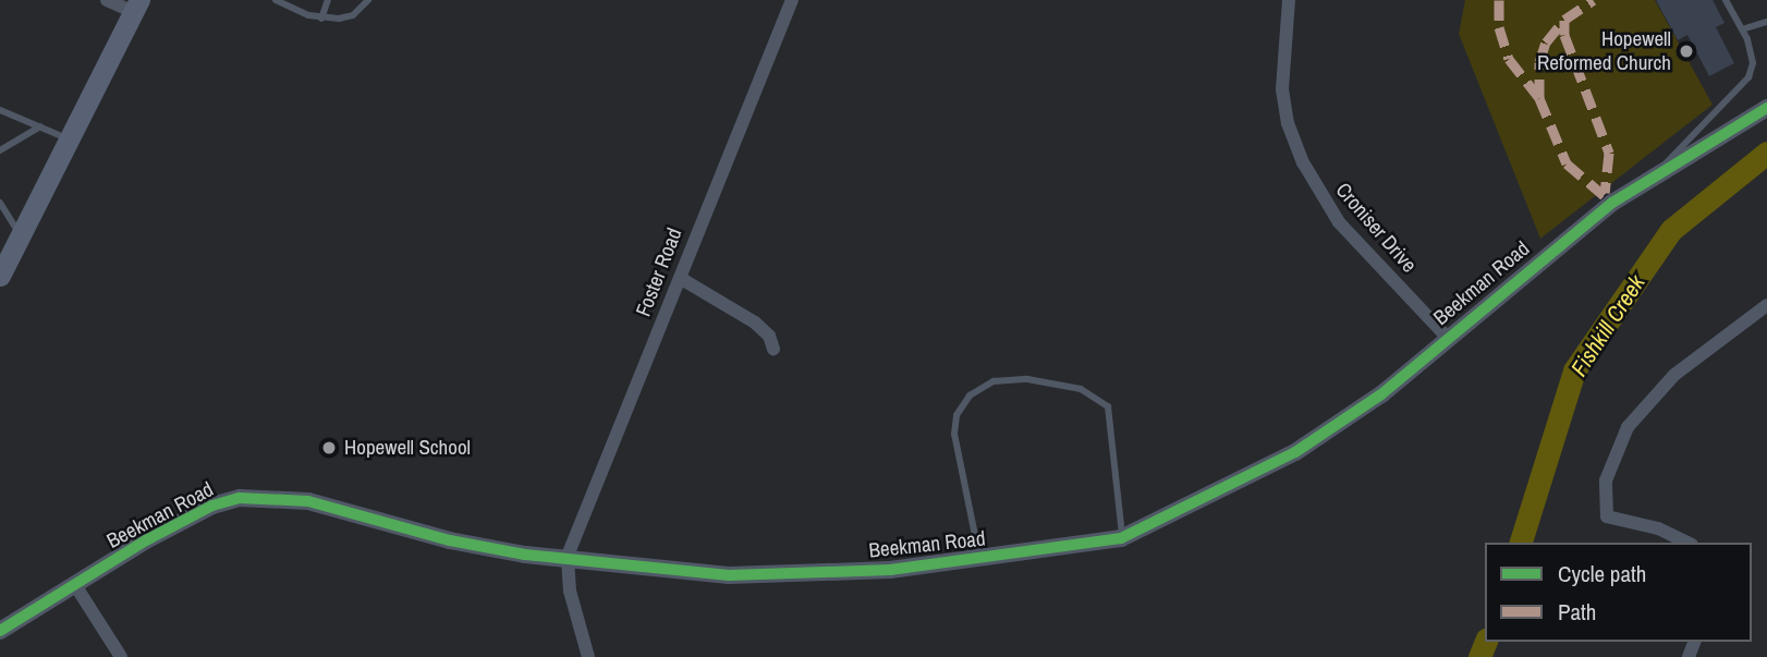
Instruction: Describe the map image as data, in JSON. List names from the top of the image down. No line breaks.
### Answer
{"streets":{"street":["Croniser Drive","Foster Road","Beekman Road"]},"crossings":[["Croniser Drive","Beekman Road"],["Foster Road","Beekman Road"]],"water":["Fishkill Creek"],"places":["Hopewell Reformed Church","Hopewell School"],"legend":["Cycle path","Path"]}
